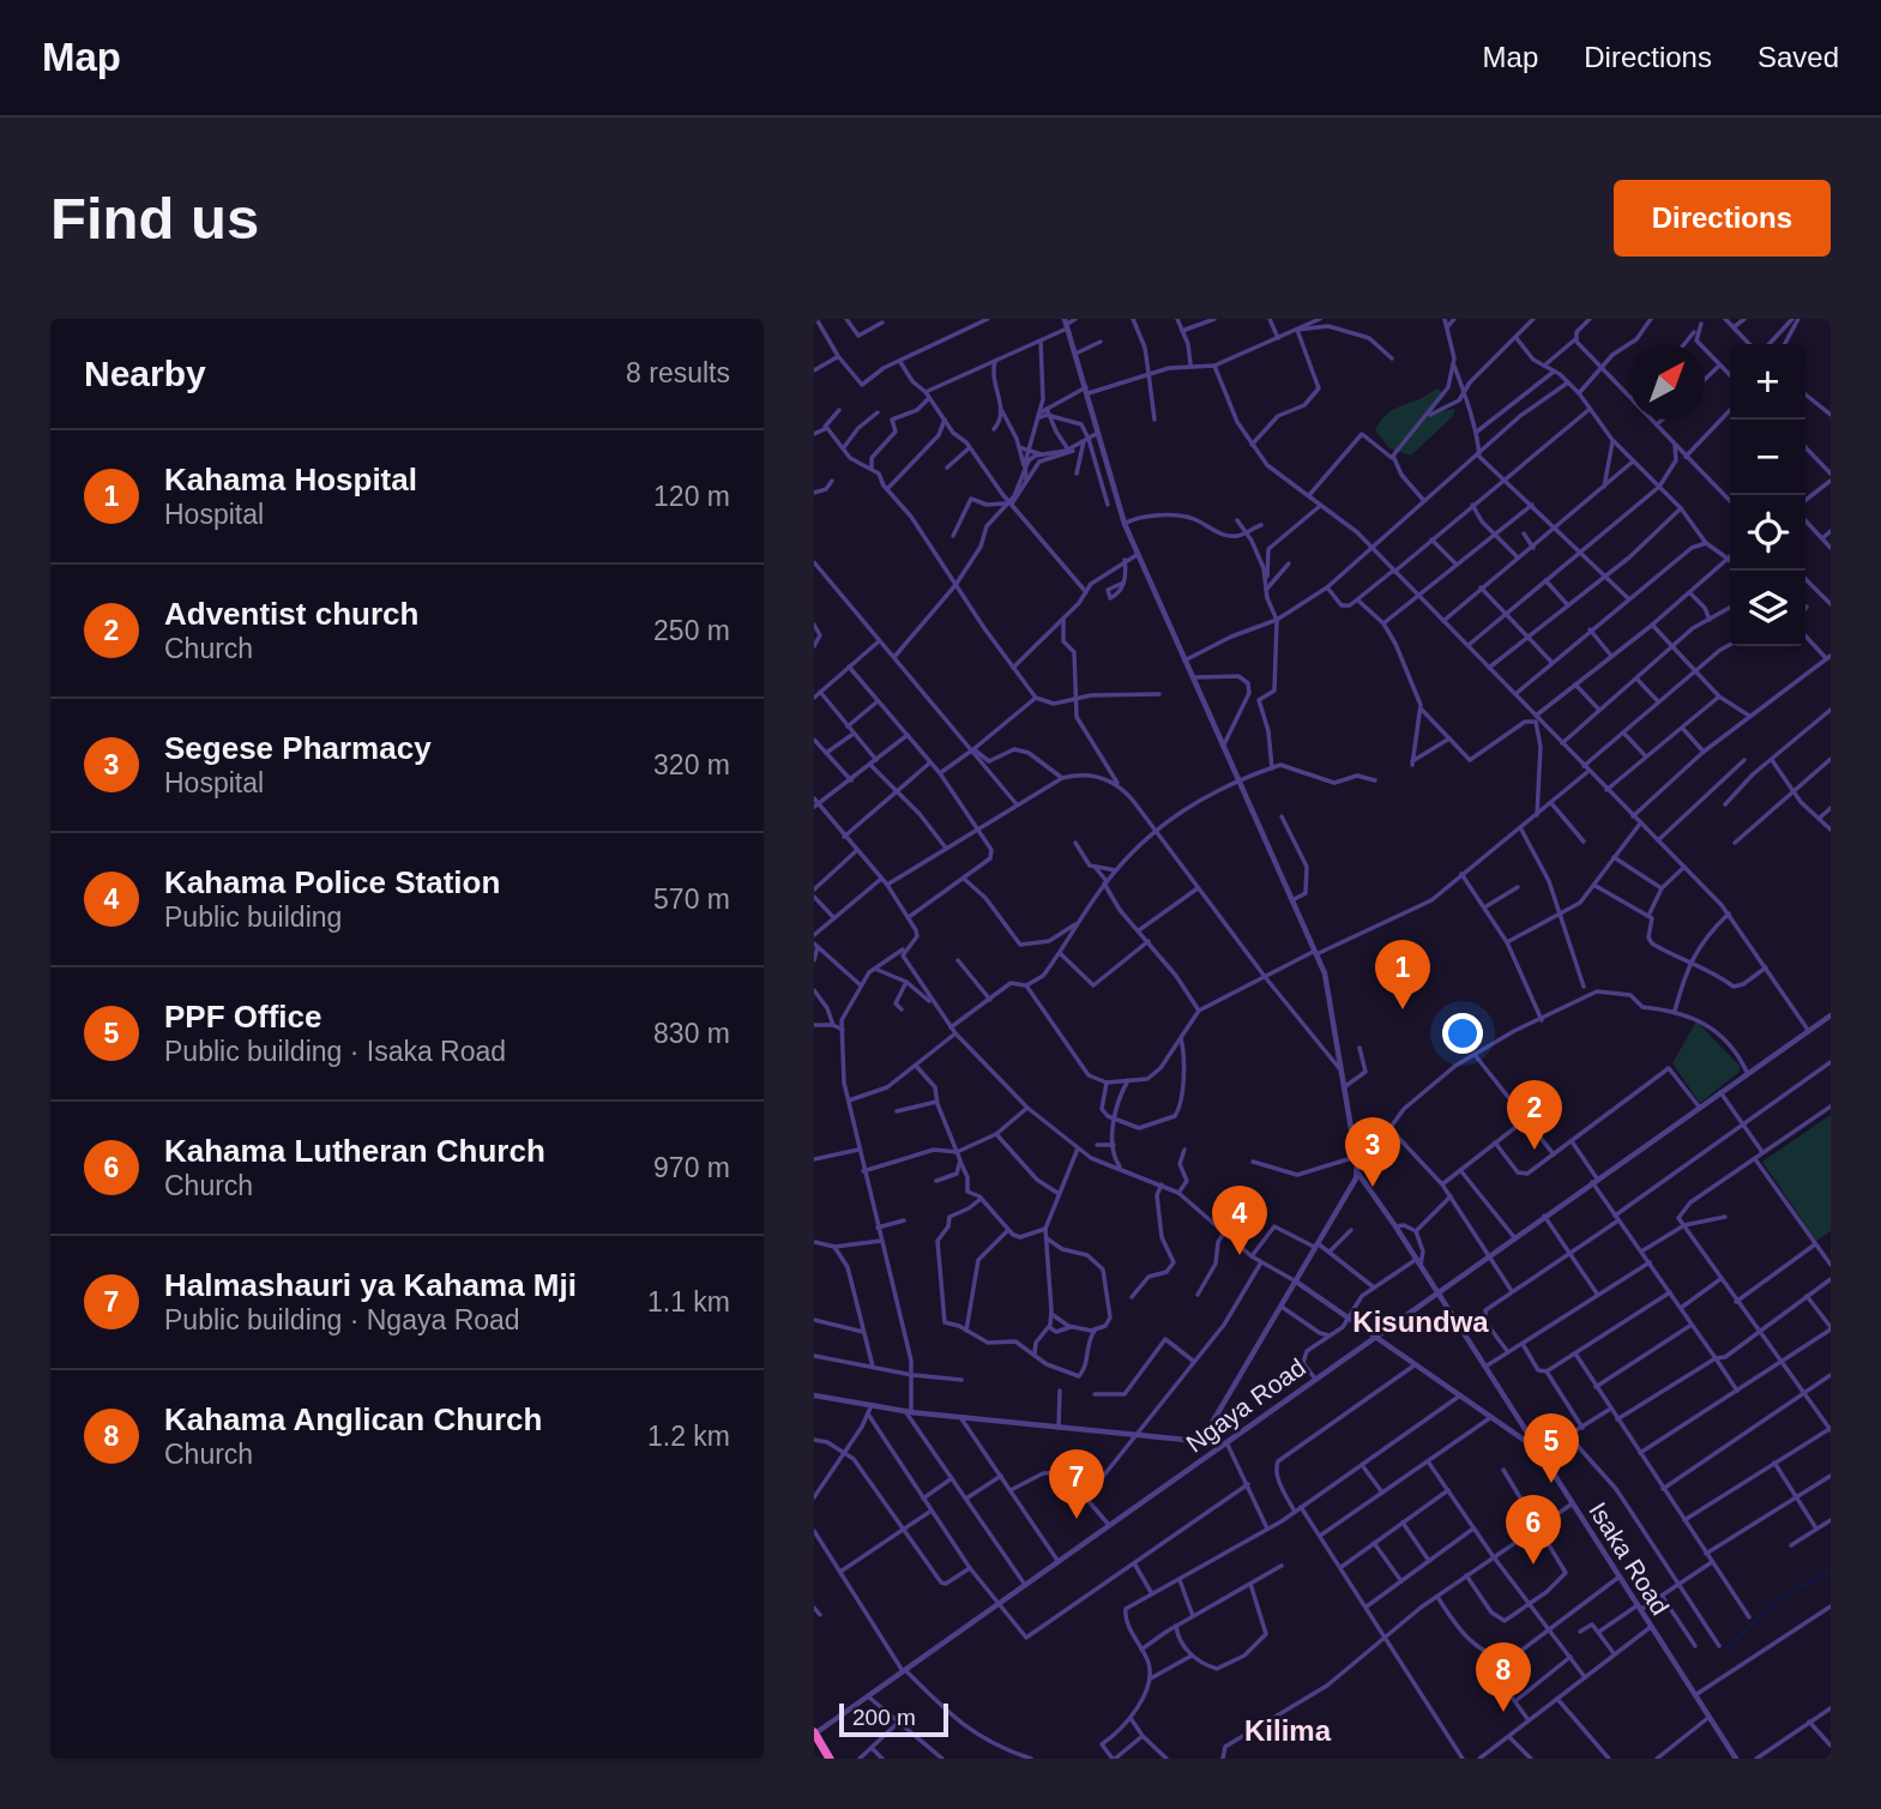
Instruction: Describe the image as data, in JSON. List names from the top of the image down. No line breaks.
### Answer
{"streets":{"street":["Ngaya Road","Isaka Road"]},"crossings":[["Ngaya Road","Isaka Road"]],"districts":["Kisundwa","Kilima"],"scale_bar":"200 m","north":"top right","page":{"header":"Map","nav":["Map","Directions","Saved"],"buttons":"Directions","title":"Find us","heading":["Nearby","8 results"],"map_buttons":["+","−"],"list":[{"mark":"1","name":"Kahama Hospital","note":"Hospital","value":"120 m"},{"mark":"2","name":"Adventist church","note":"Church","value":"250 m"},{"mark":"3","name":"Segese Pharmacy","note":"Hospital","value":"320 m"},{"mark":"4","name":"Kahama Police Station","note":"Public building","value":"570 m"},{"mark":"5","name":"PPF Office","note":"Public building · Isaka Road","value":"830 m"},{"mark":"6","name":"Kahama Lutheran Church","note":"Church","value":"970 m"},{"mark":"7","name":"Halmashauri ya Kahama Mji","note":"Public building · Ngaya Road","value":"1.1 km"},{"mark":"8","name":"Kahama Anglican Church","note":"Church","value":"1.2 km"}],"pins":["1","2","3","4","5","7","6","8"],"scale":"200 m"}}
